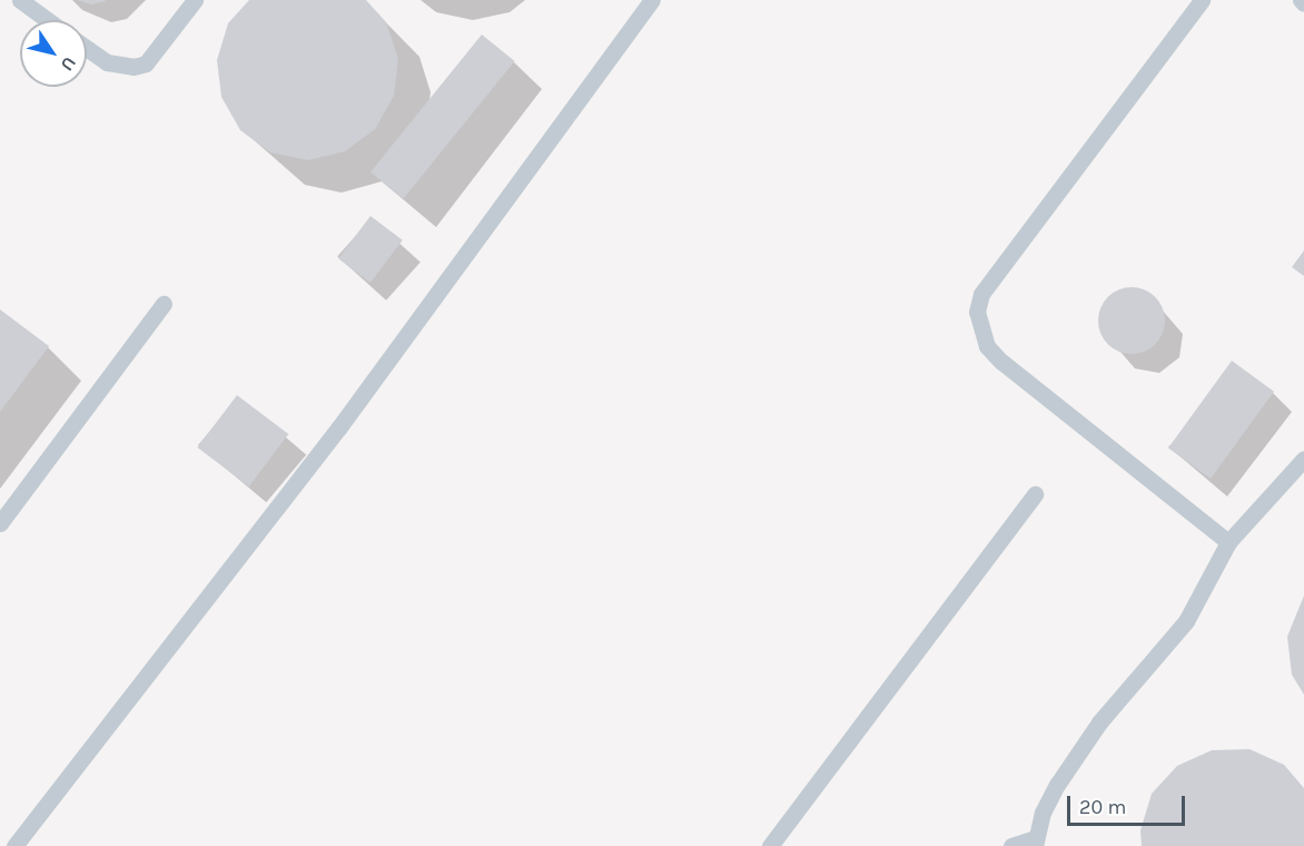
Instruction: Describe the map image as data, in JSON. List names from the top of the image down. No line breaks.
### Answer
{"scale_bar":"20 m","north":"bottom right"}
